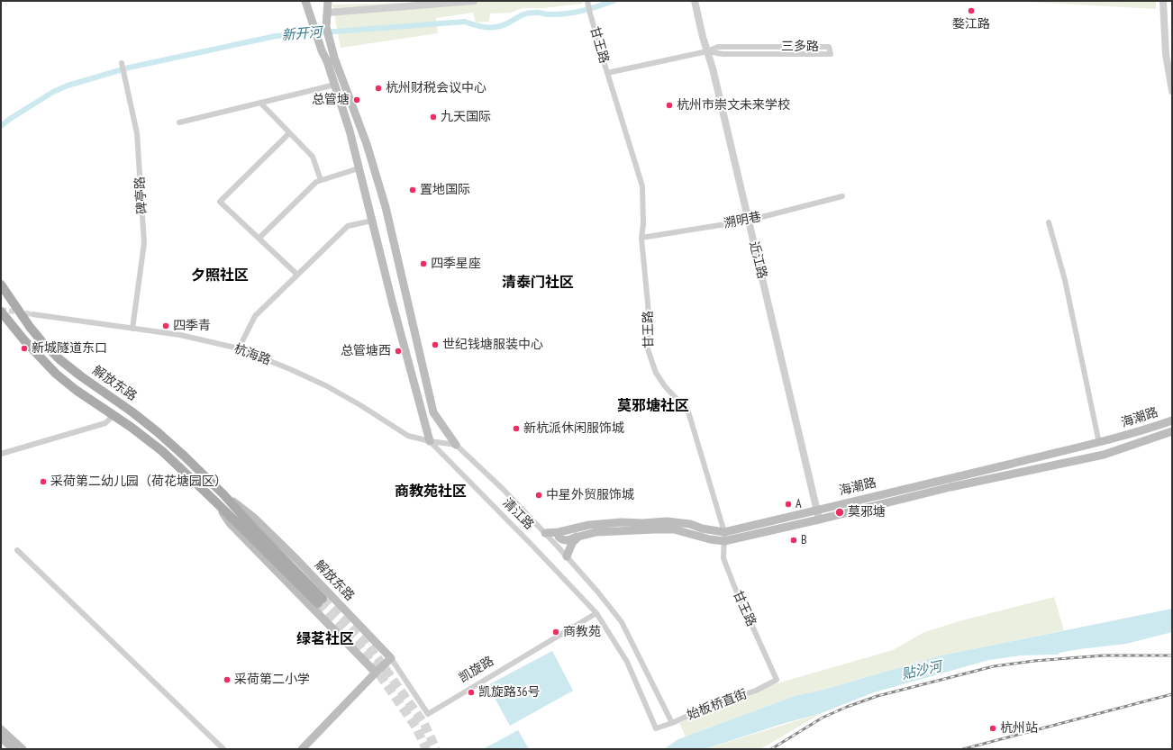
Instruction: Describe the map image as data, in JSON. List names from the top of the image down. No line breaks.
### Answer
{"streets":{"main road":["解放东路","海潮路","清江路"],"street":["甘王路","三多路","碑亭路","溯明巷","近江路","杭海路","凯旋路","始板桥直街"]},"crossings":[["甘王路","三多路"],["甘王路","溯明巷"],["甘王路","海潮路"],["甘王路","始板桥直街"],["三多路","近江路"],["碑亭路","杭海路"],["溯明巷","近江路"],["近江路","海潮路"],["杭海路","清江路"],["解放东路","凯旋路"],["海潮路","清江路"],["清江路","凯旋路"],["清江路","始板桥直街"]],"districts":["夕照社区","清泰门社区","莫邪塘社区","商教苑社区","绿茗社区"],"water":["新开河","贴沙河"],"places":["婺江路","杭州财税会议中心","总管塘","杭州市崇文未来学校","九天国际","置地国际","四季星座","四季青","世纪钱塘服装中心","新城隧道东口","总管塘西","新杭派休闲服饰城","采荷第二幼儿园（荷花塘园区）","中星外贸服饰城","A","莫邪塘","B","商教苑","采荷第二小学","凯旋路36号","杭州站"]}
